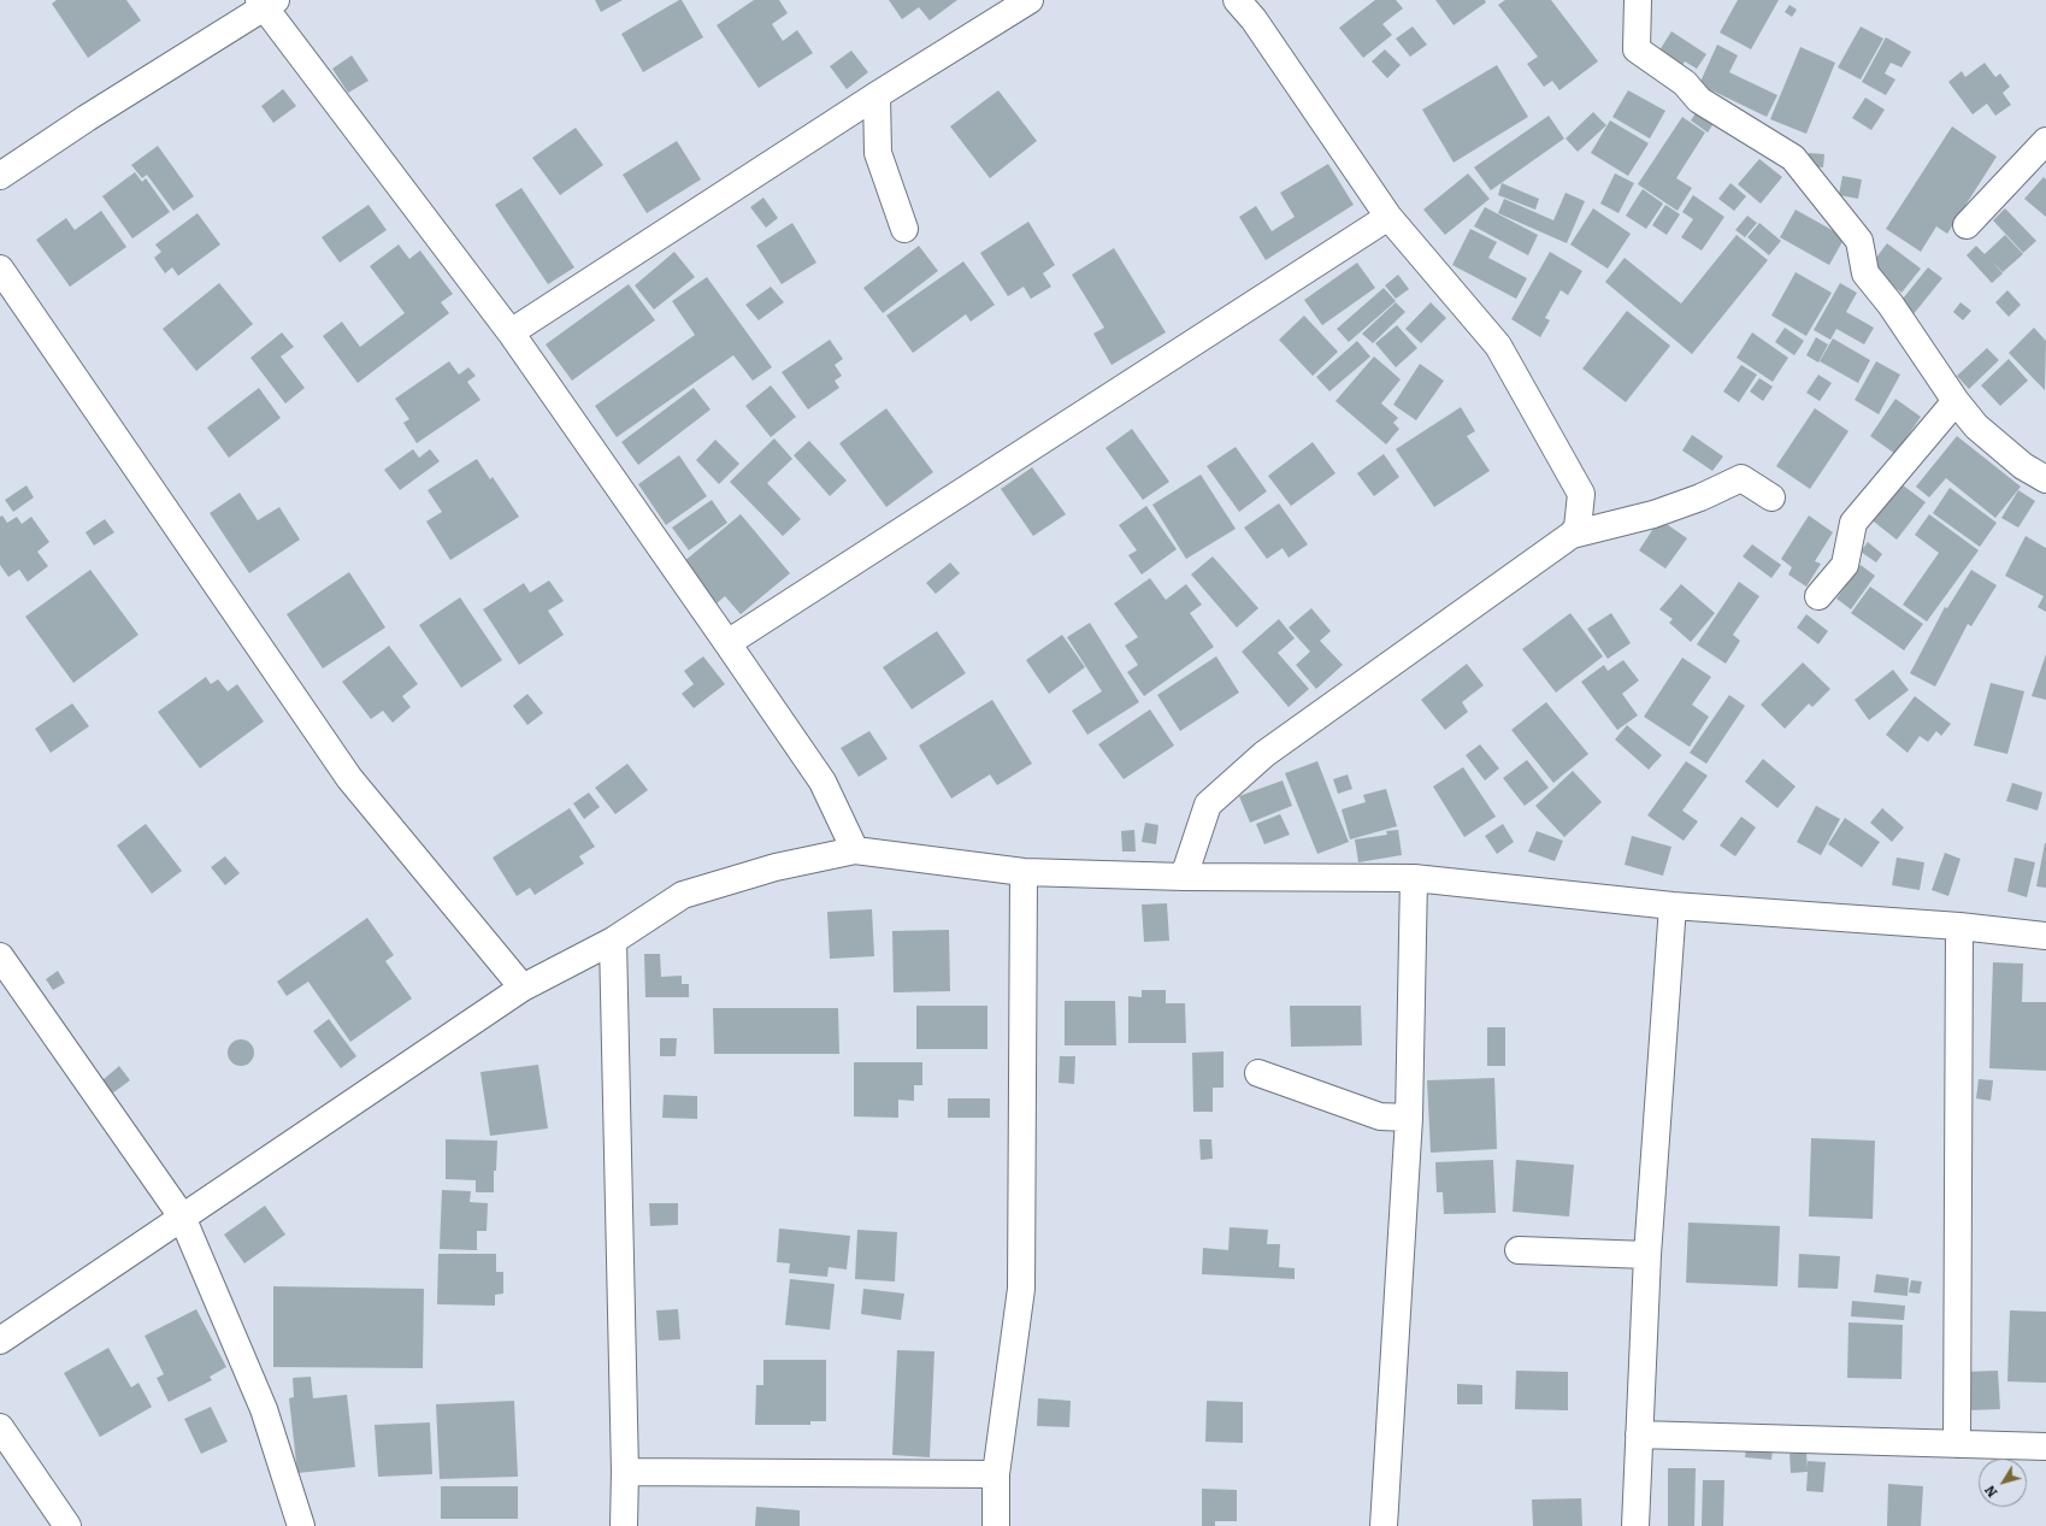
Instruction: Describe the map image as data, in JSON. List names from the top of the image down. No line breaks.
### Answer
{"north":"bottom left"}
